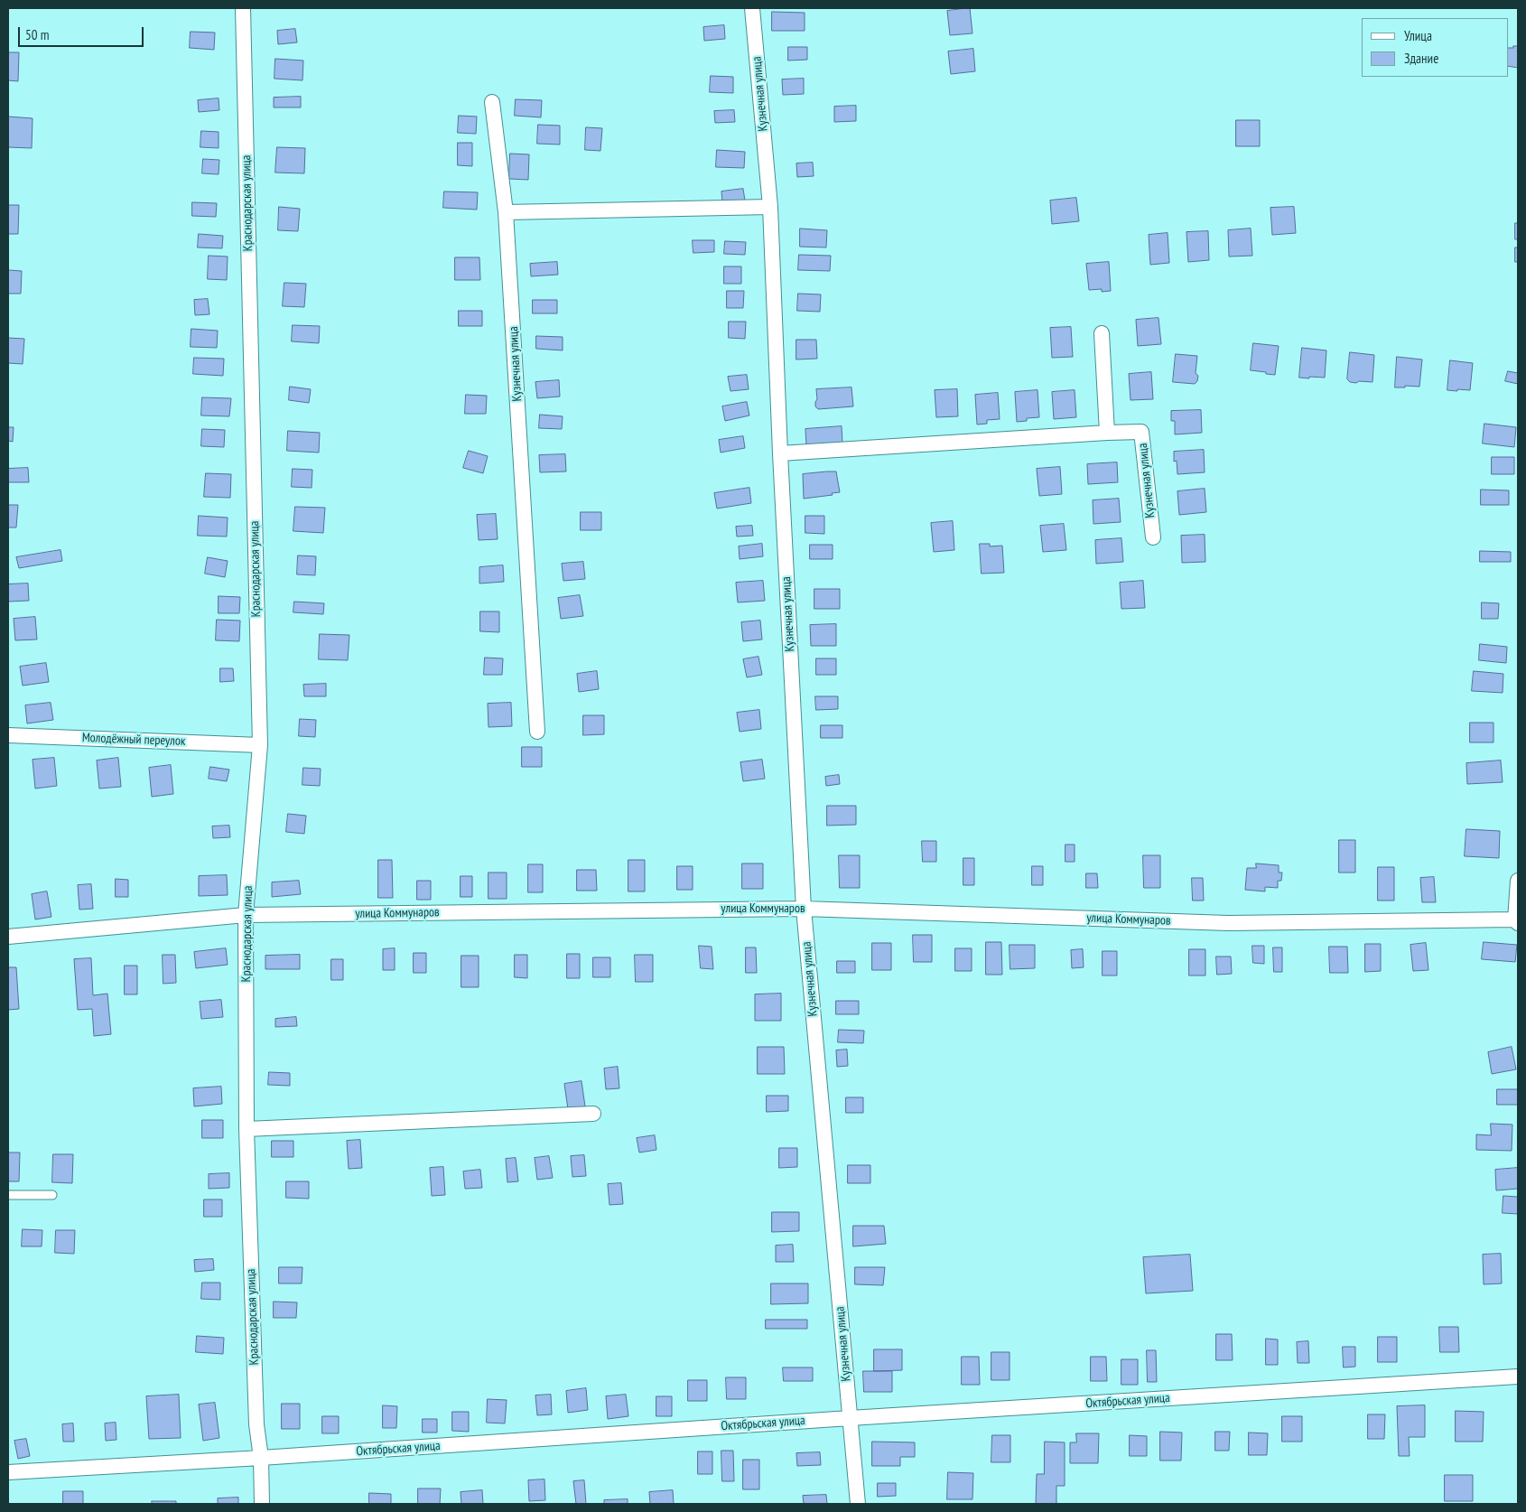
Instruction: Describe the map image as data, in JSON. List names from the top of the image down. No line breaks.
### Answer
{"streets":{"street":["Кузнечная улица","Краснодарская улица","Молодёжный переулок","улица Коммунаров","Октябрьская улица"]},"crossings":[["Кузнечная улица","улица Коммунаров"],["Кузнечная улица","Октябрьская улица"],["Краснодарская улица","Молодёжный переулок"],["Краснодарская улица","улица Коммунаров"],["Краснодарская улица","Октябрьская улица"]],"legend":["Улица","Здание"],"scale_bar":"50 m"}
